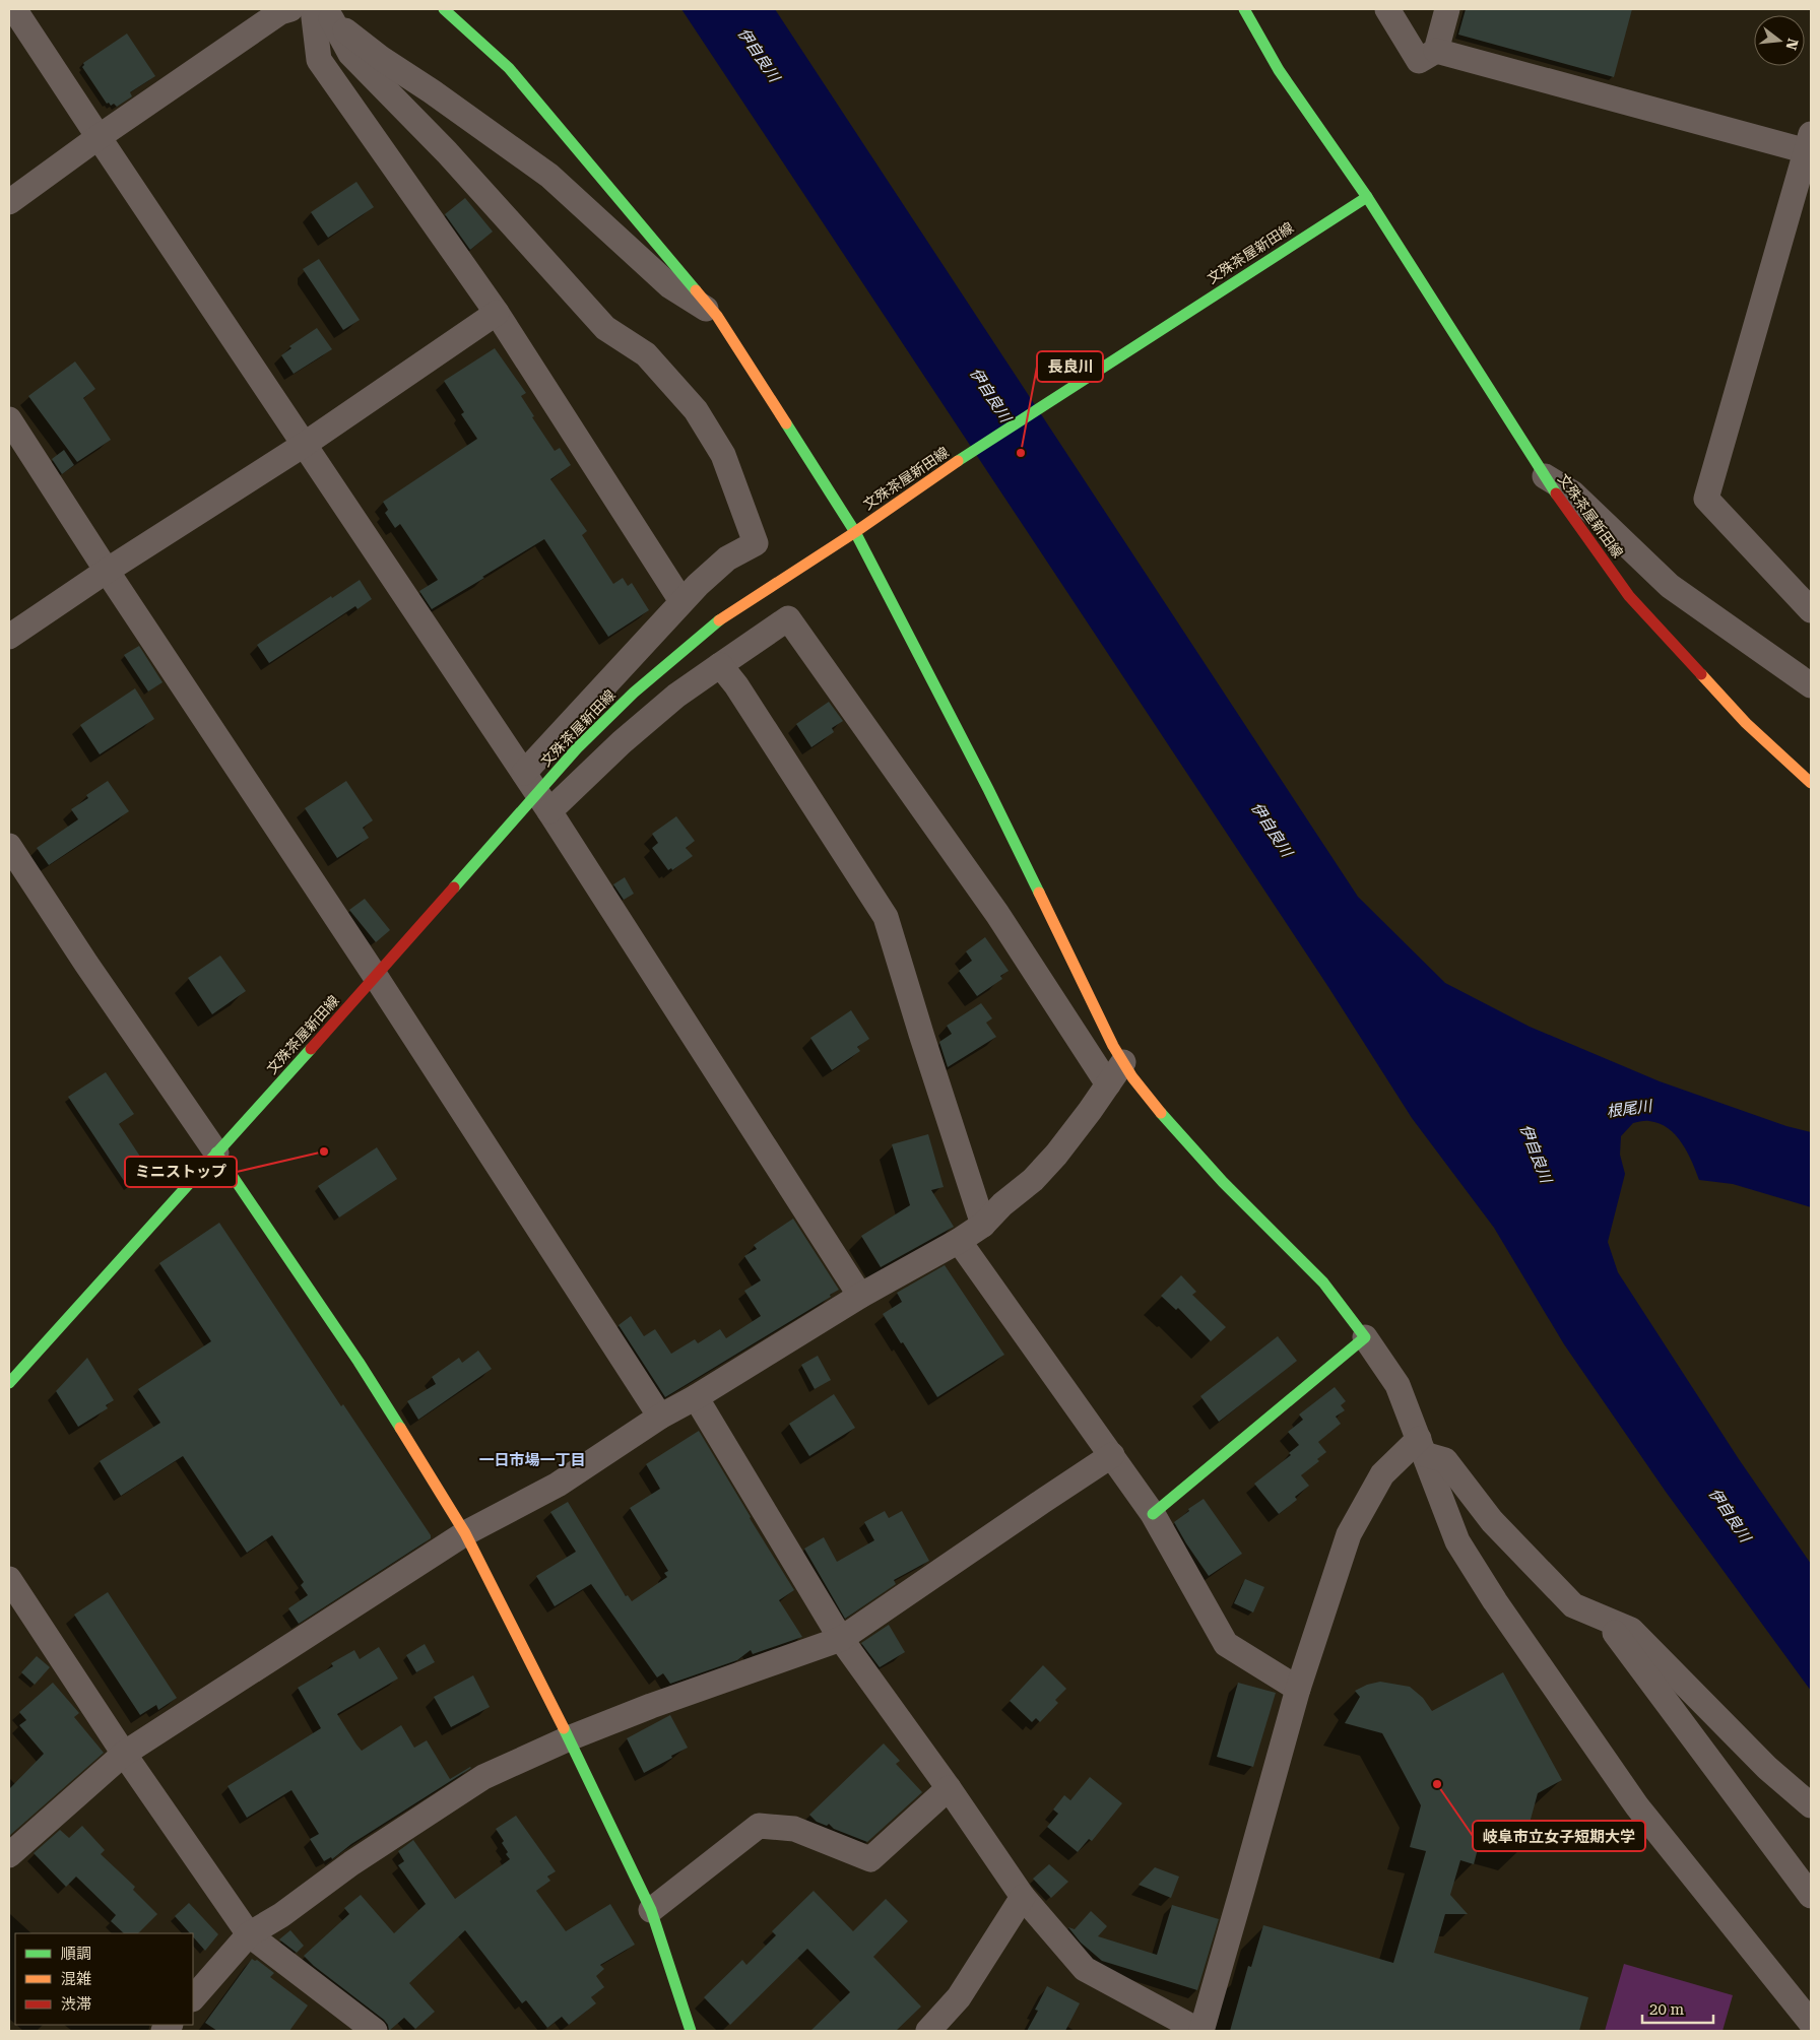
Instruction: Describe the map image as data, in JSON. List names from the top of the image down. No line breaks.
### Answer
{"streets":{"street":["文殊茶屋新田線"]},"districts":["一日市場一丁目"],"water":["伊自良川","根尾川"],"places":["長良川","ミニストップ","岐阜市立女子短期大学"],"legend":["順調","混雑","渋滞"],"scale_bar":"20 m","north":"right"}
